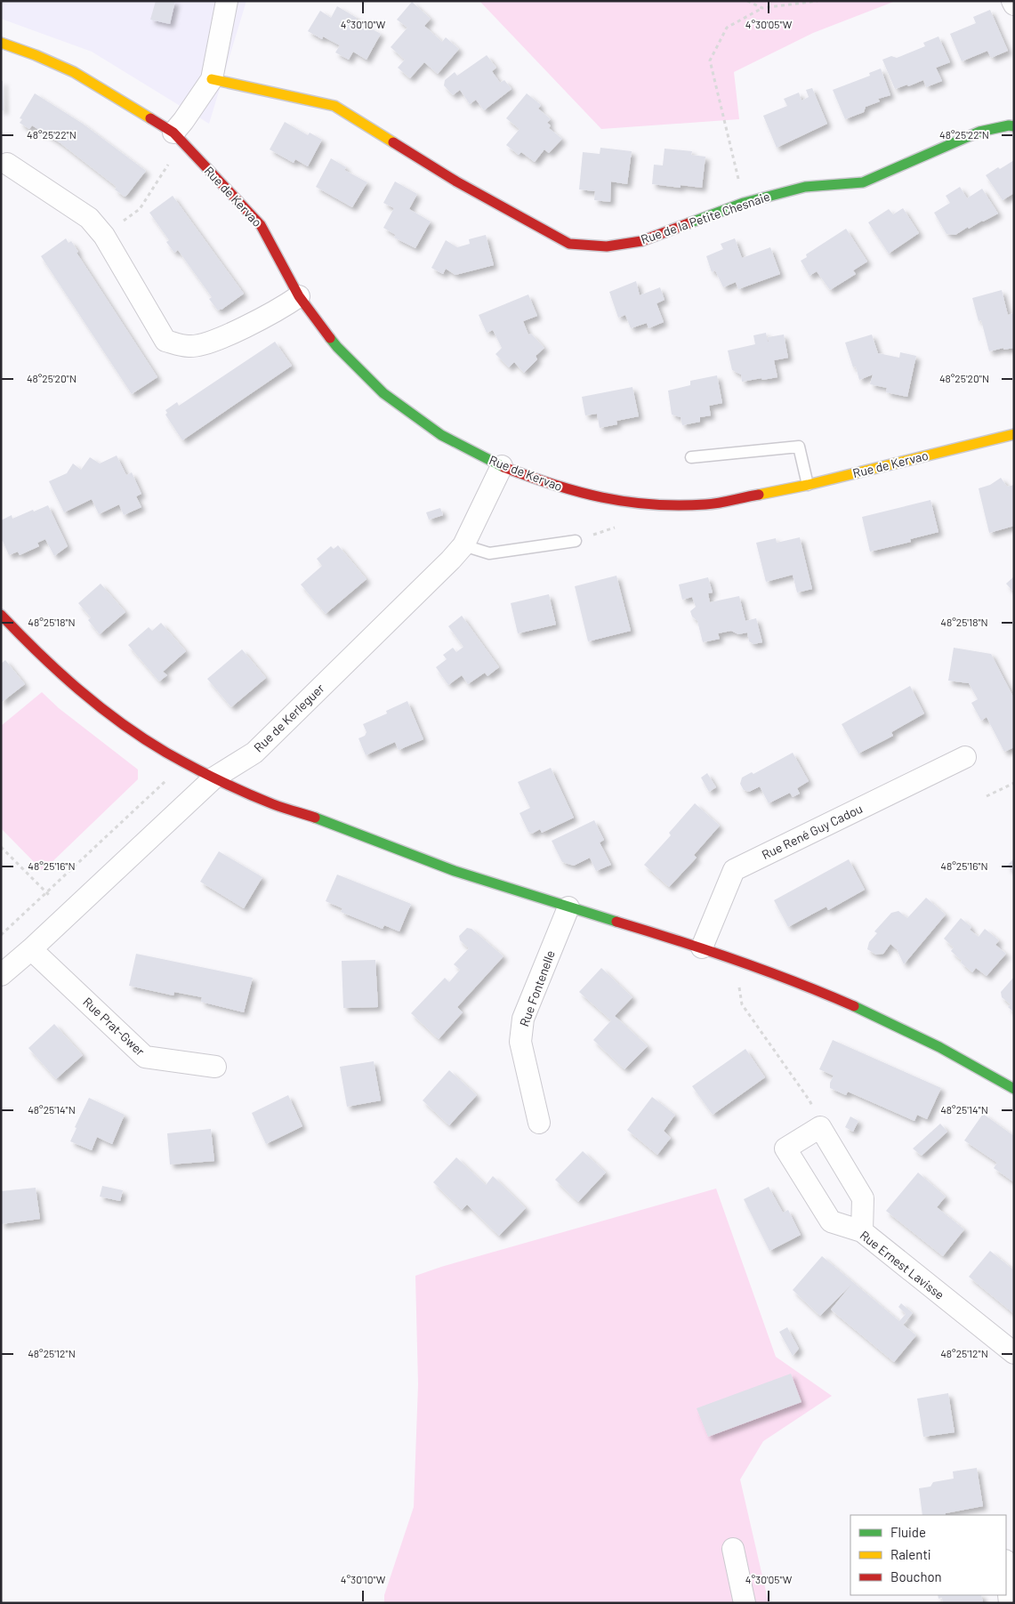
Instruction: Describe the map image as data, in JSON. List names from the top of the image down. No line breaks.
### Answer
{"streets":{"street":["Rue de Kervao","Rue de la Petite Chesnaie","Rue de Kerleguer","Rue René Guy Cadou","Rue Fontenelle","Rue Prat-Gwer","Rue Ernest Lavisse"]},"crossings":[["Rue de Kervao","Rue de Kerleguer"],["Rue de Kerleguer","Rue Prat-Gwer"]],"legend":["Fluide","Ralenti","Bouchon"],"coordinates":["4°30'10\"W","4°30'05\"W","48°25'22\"N","48°25'20\"N","48°25'18\"N","48°25'16\"N","48°25'14\"N","48°25'12\"N"]}
